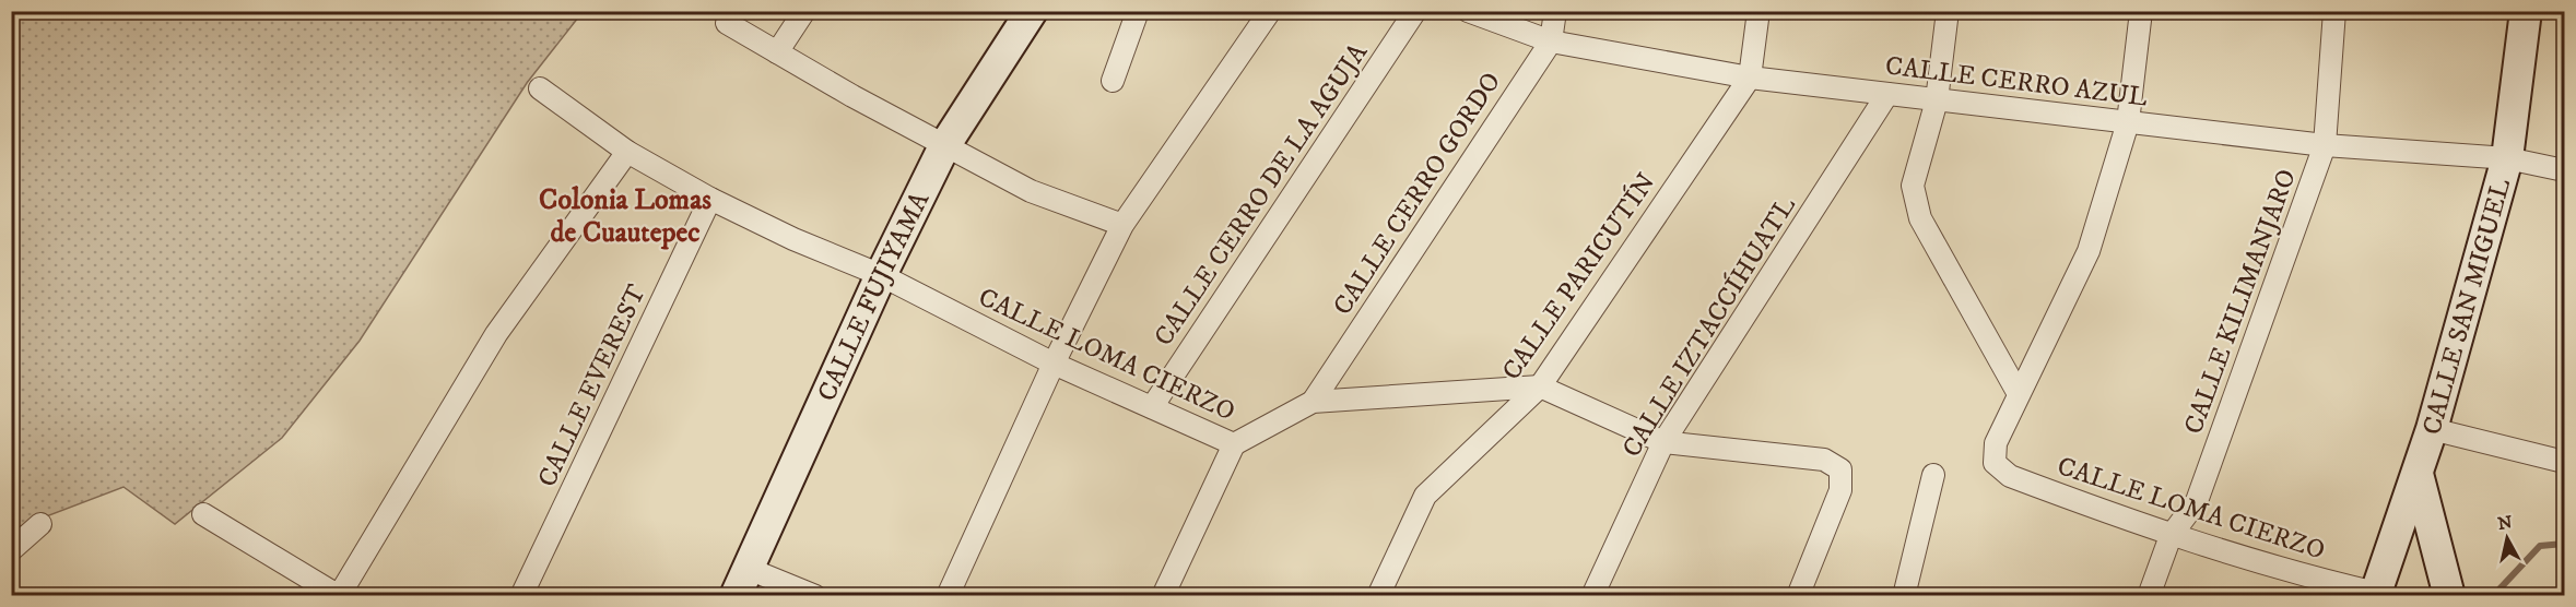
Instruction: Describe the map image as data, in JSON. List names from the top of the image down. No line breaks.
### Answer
{"streets":{"street":["CALLE CERRO AZUL","CALLE CERRO GORDO","CALLE CERRO DE LA AGUJA","CALLE PARICUTÍN","CALLE FUJIYAMA","CALLE KILIMANJARO","CALLE SAN MIGUEL","CALLE IZTACCÍHUATL","CALLE LOMA CIERZO","CALLE EVEREST"]},"crossings":[["CALLE CERRO AZUL","CALLE CERRO GORDO"],["CALLE CERRO AZUL","CALLE PARICUTÍN"],["CALLE CERRO AZUL","CALLE KILIMANJARO"],["CALLE CERRO AZUL","CALLE SAN MIGUEL"],["CALLE CERRO AZUL","CALLE IZTACCÍHUATL"],["CALLE CERRO GORDO","CALLE LOMA CIERZO"],["CALLE CERRO DE LA AGUJA","CALLE LOMA CIERZO"],["CALLE PARICUTÍN","CALLE LOMA CIERZO"],["CALLE FUJIYAMA","CALLE LOMA CIERZO"],["CALLE KILIMANJARO","CALLE LOMA CIERZO"],["CALLE SAN MIGUEL","CALLE LOMA CIERZO"],["CALLE IZTACCÍHUATL","CALLE LOMA CIERZO"],["CALLE LOMA CIERZO","CALLE EVEREST"]],"districts":["Colonia Lomas de Cuautepec"],"north":"top"}
